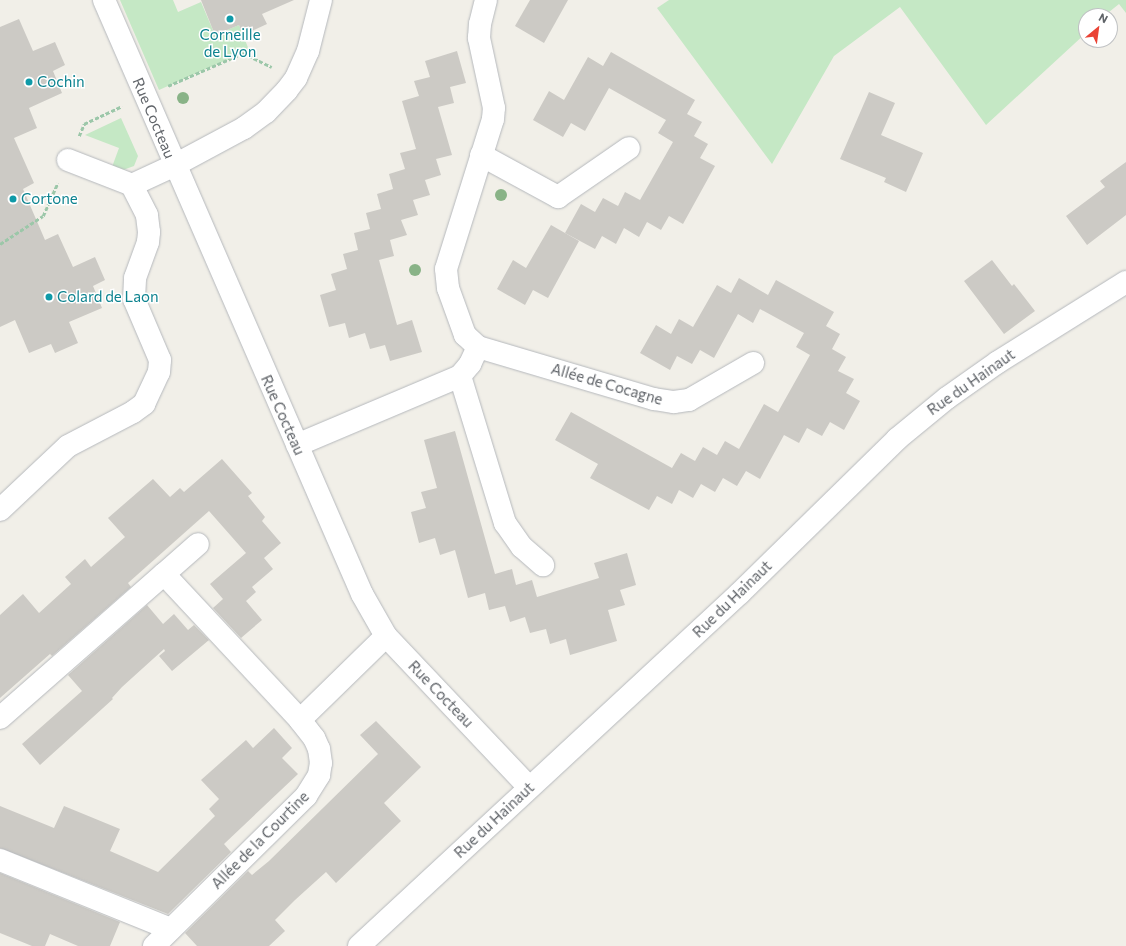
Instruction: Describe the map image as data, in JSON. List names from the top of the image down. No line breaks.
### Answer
{"streets":{"street":["Rue Cocteau","Rue du Hainaut","Allée de Cocagne","Allée de la Courtine"]},"crossings":[["Rue Cocteau","Rue du Hainaut"]],"places":["Corneille de Lyon","Cochin","Cortone","Colard de Laon"],"north":"top right"}
